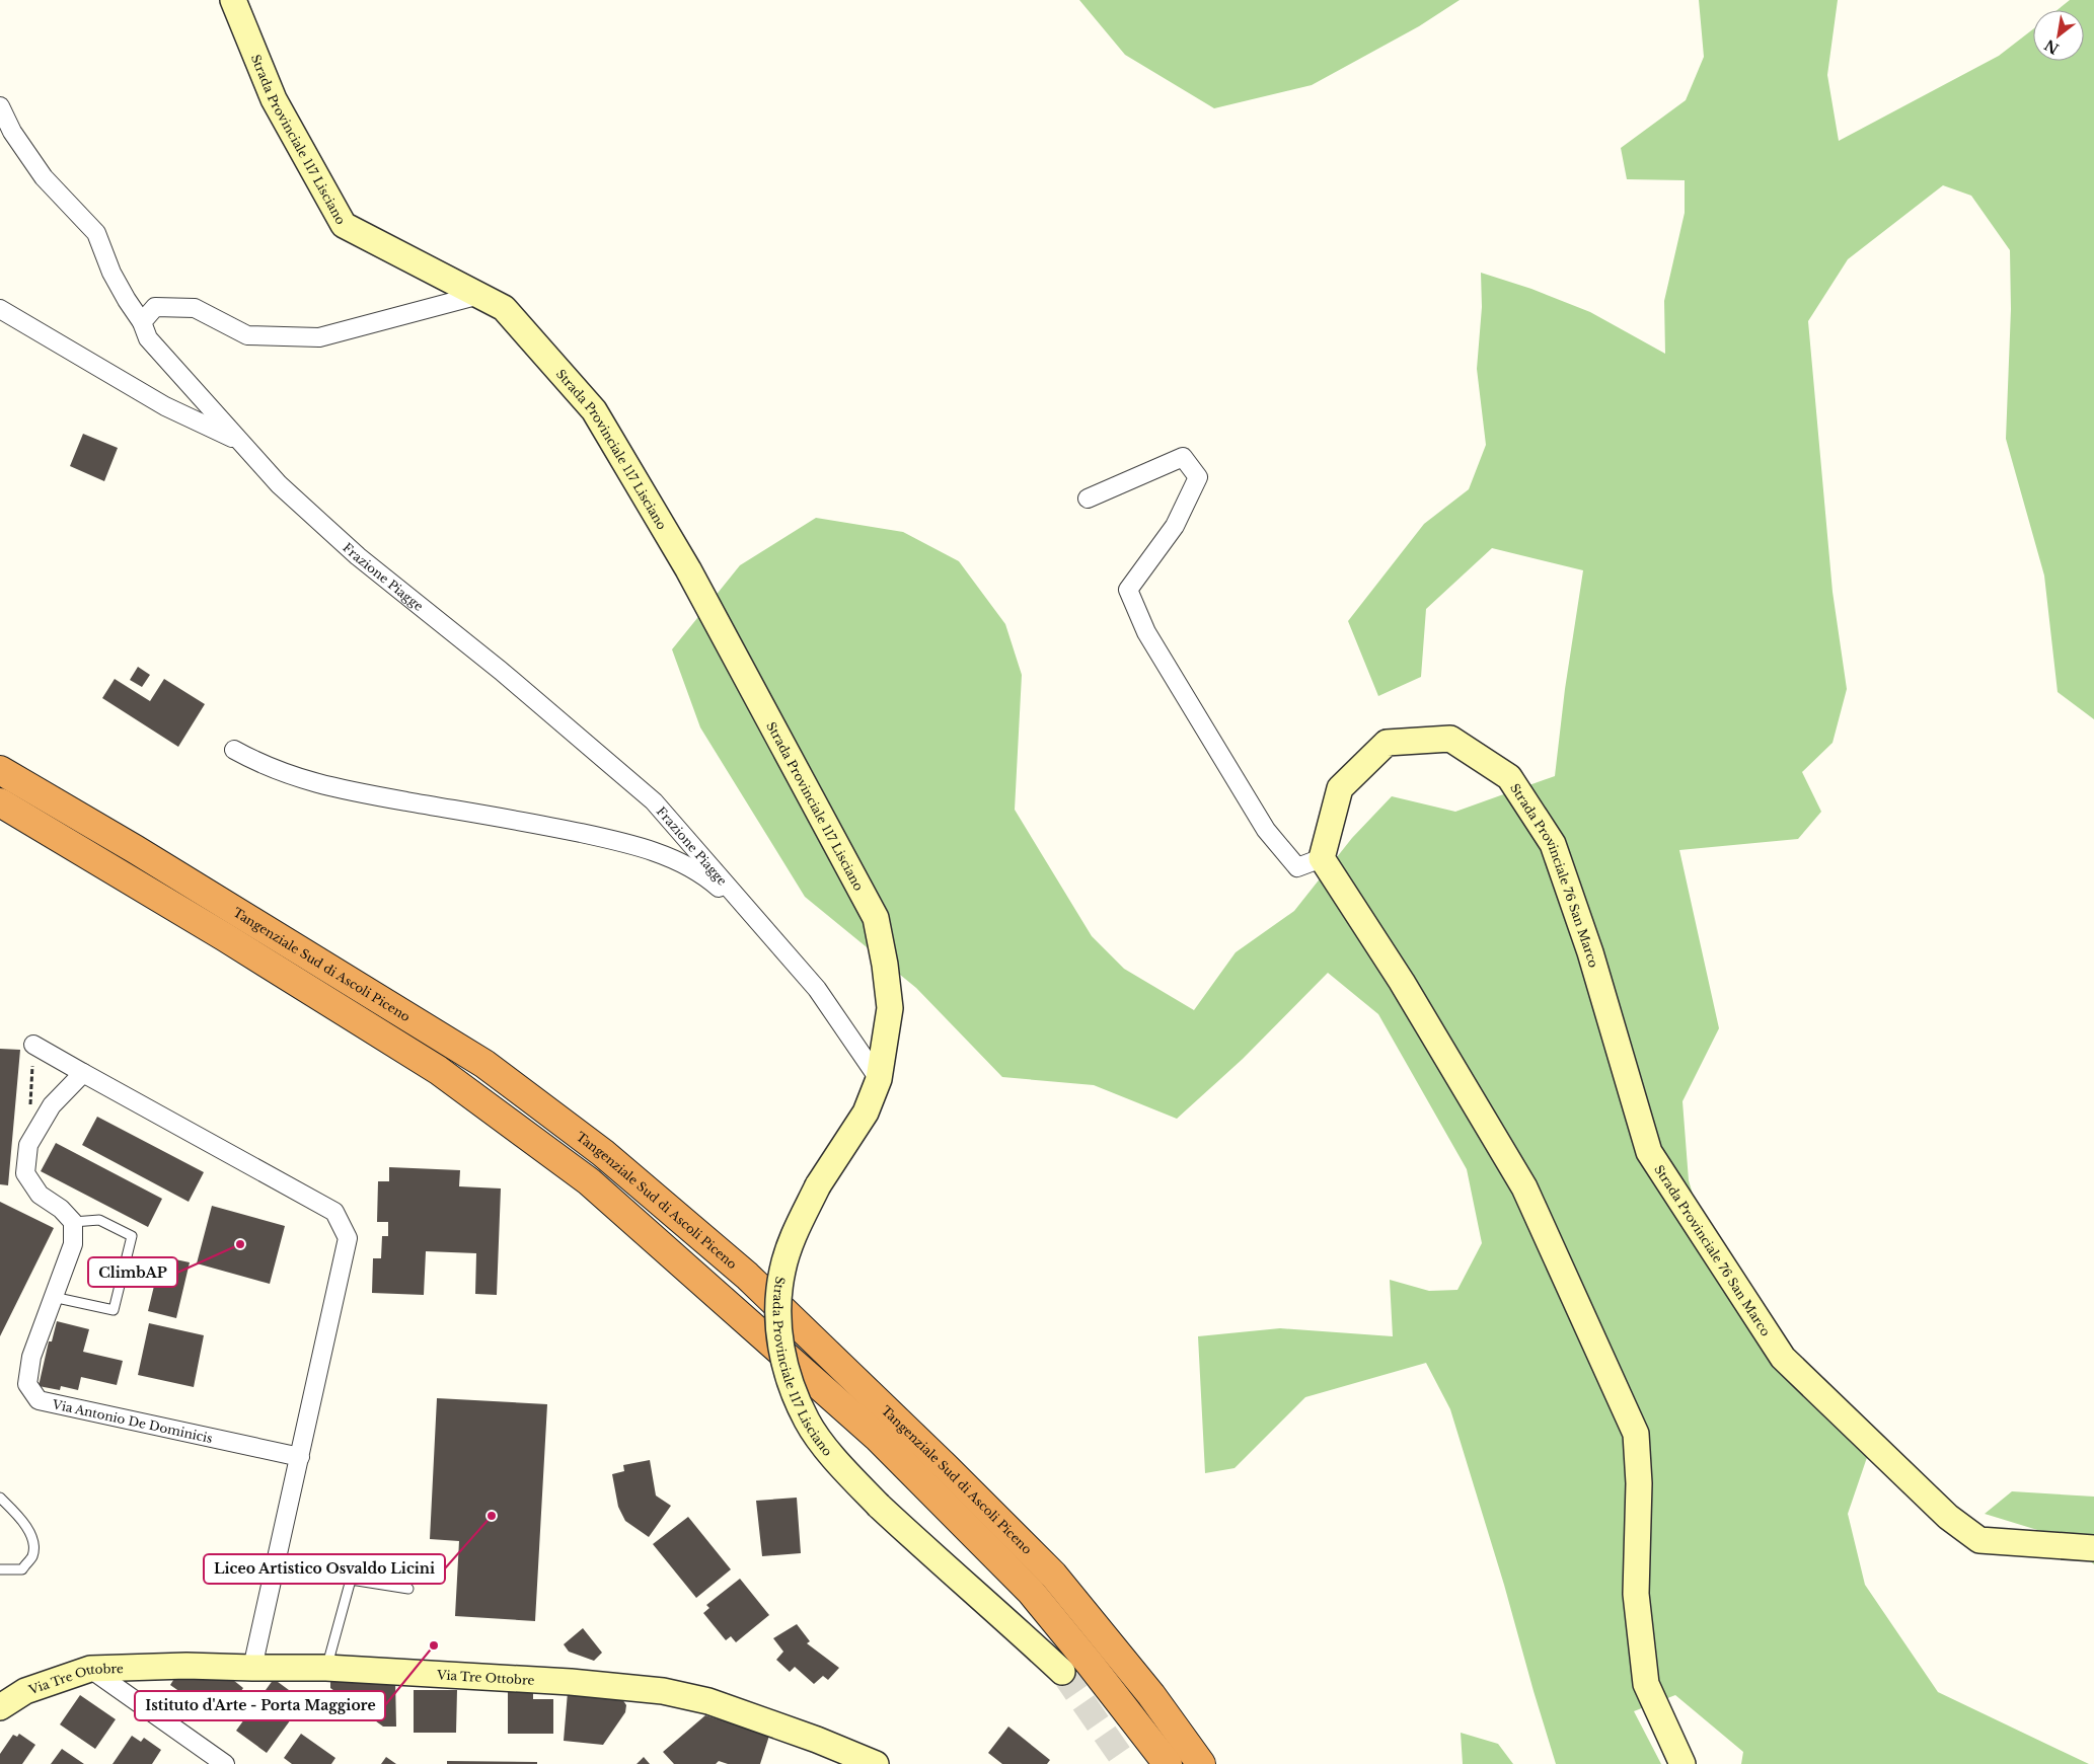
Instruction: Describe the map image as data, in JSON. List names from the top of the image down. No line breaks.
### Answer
{"streets":{"highway":["Tangenziale Sud di Ascoli Piceno"],"street":["Strada Provinciale 117 Lisciano","Frazione Piagge","Strada Provinciale 76 San Marco","Via Antonio De Dominicis","Via Tre Ottobre"]},"crossings":[["Strada Provinciale 117 Lisciano","Frazione Piagge"]],"places":["ClimbAP","Liceo Artistico Osvaldo Licini","Istituto d'Arte - Porta Maggiore"],"north":"bottom left"}
